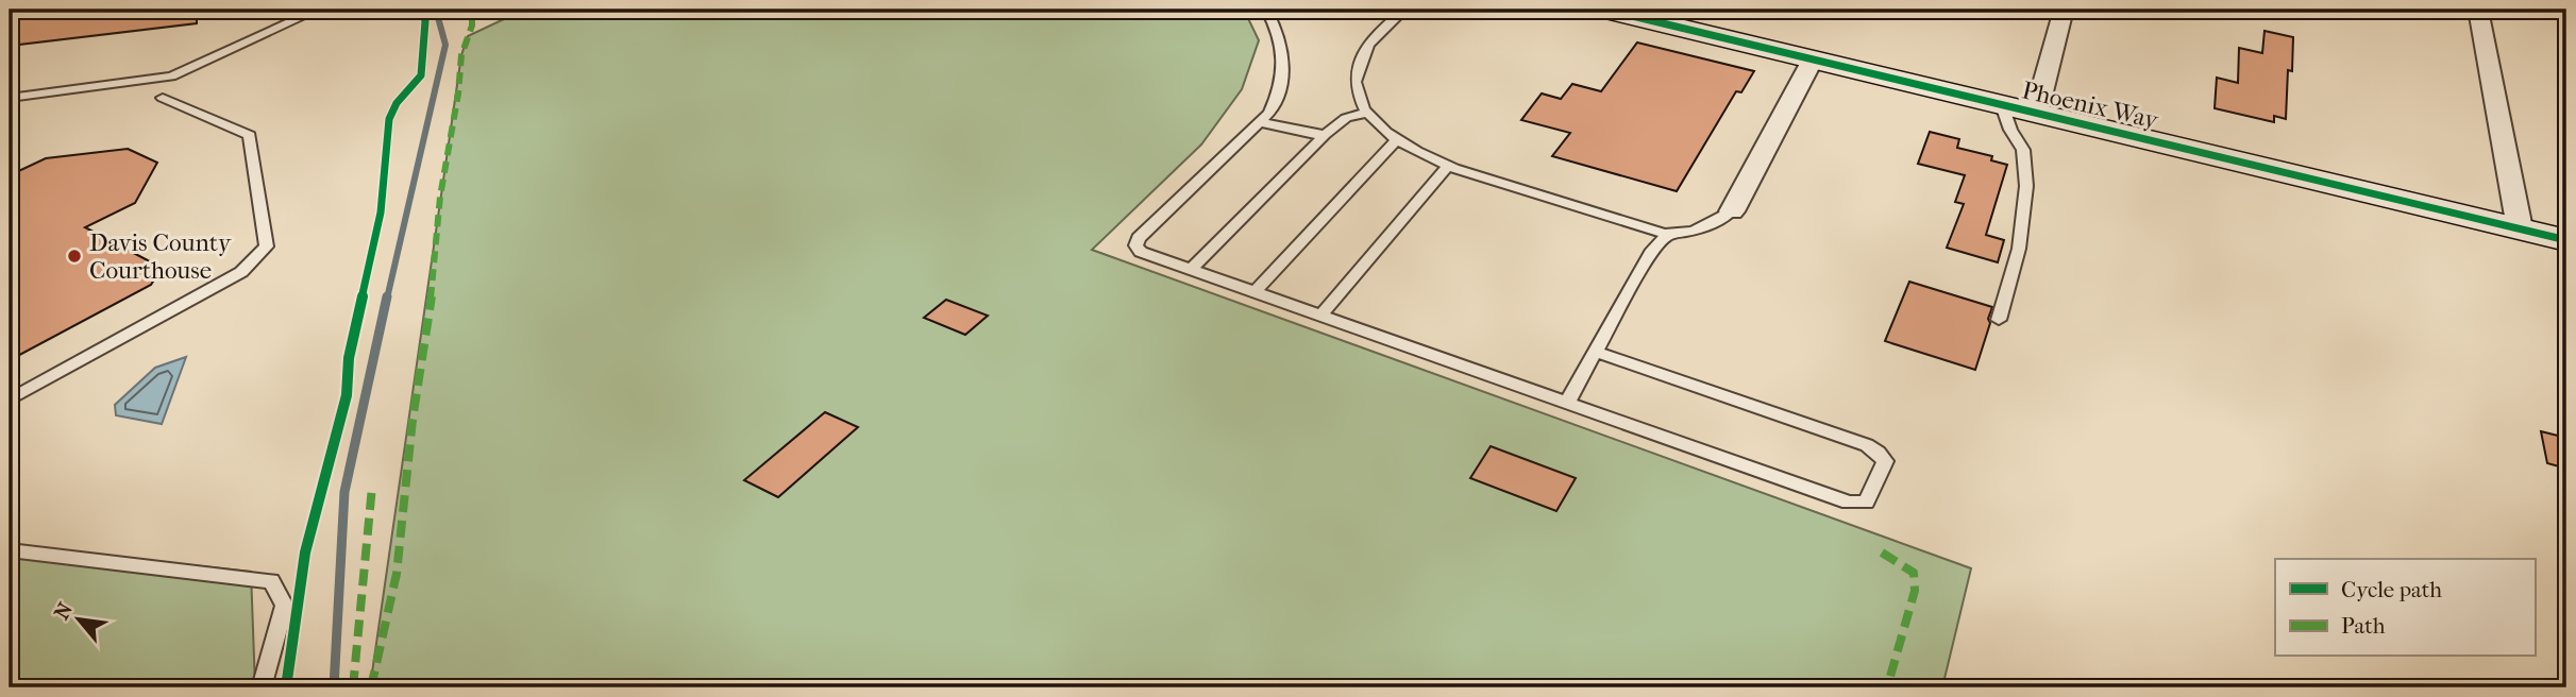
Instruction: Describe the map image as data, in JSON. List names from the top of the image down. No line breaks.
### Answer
{"streets":{"street":["Phoenix Way"]},"places":["Davis County Courthouse"],"legend":["Cycle path","Path"],"north":"top left"}
